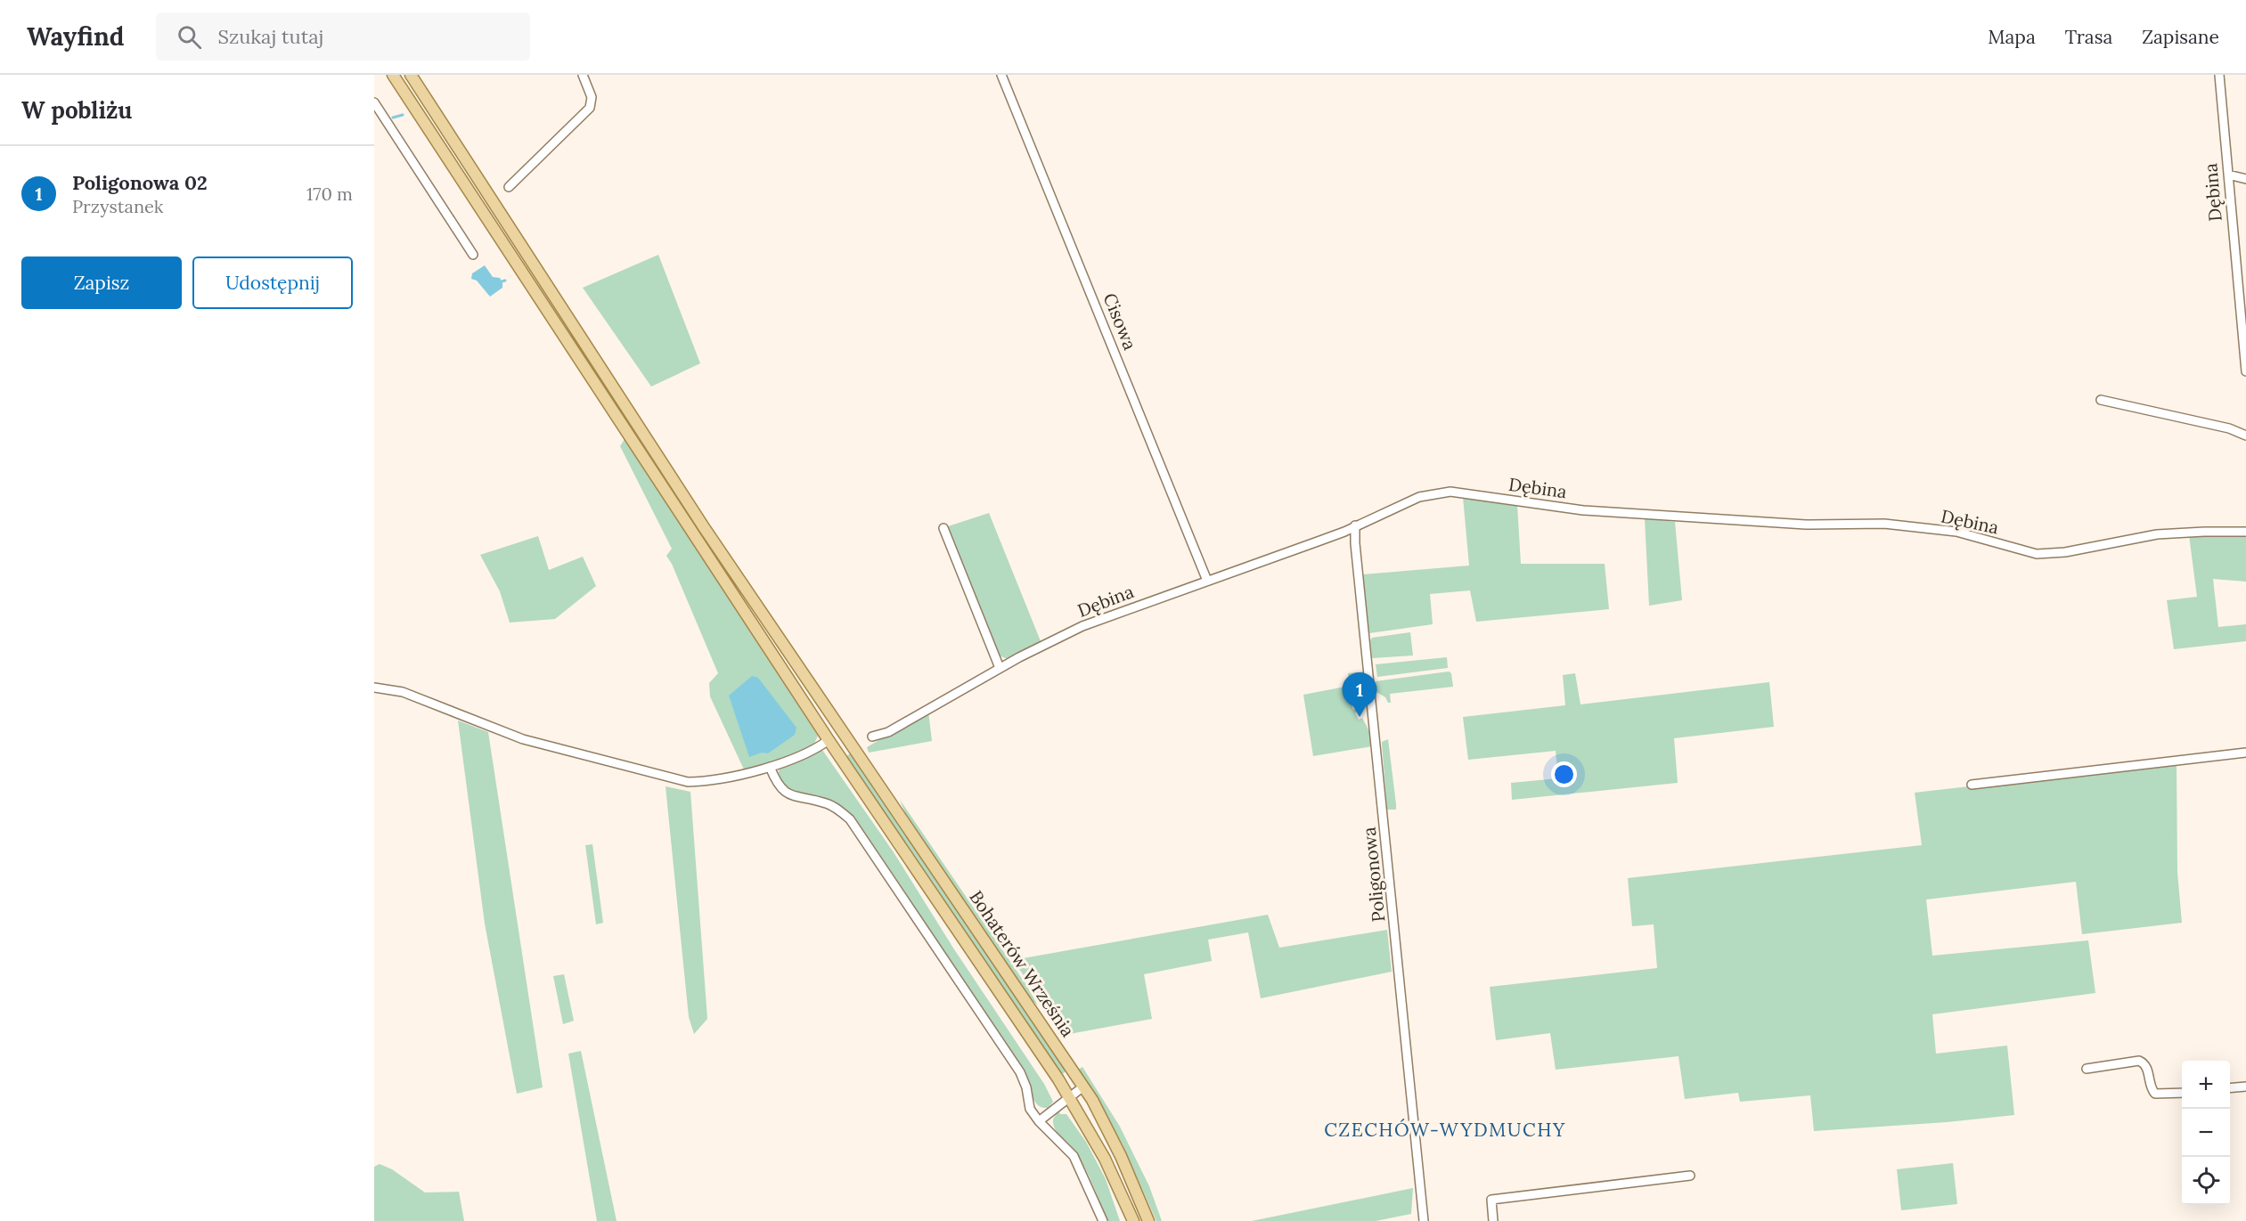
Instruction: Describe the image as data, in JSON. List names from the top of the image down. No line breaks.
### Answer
{"streets":{"main road":["Bohaterów Września"],"street":["Dębina","Cisowa","Poligonowa"]},"crossings":[["Dębina","Cisowa"],["Dębina","Poligonowa"]],"districts":["CZECHÓW-WYDMUCHY"],"page":{"header":"Wayfind","search":"Szukaj tutaj","nav":["Mapa","Trasa","Zapisane"],"heading":"W pobliżu","list":[{"mark":"1","name":"Poligonowa 02","note":"Przystanek","value":"170 m"}],"buttons":["Zapisz","Udostępnij"],"pins":"1","map_buttons":["+","−"]}}
